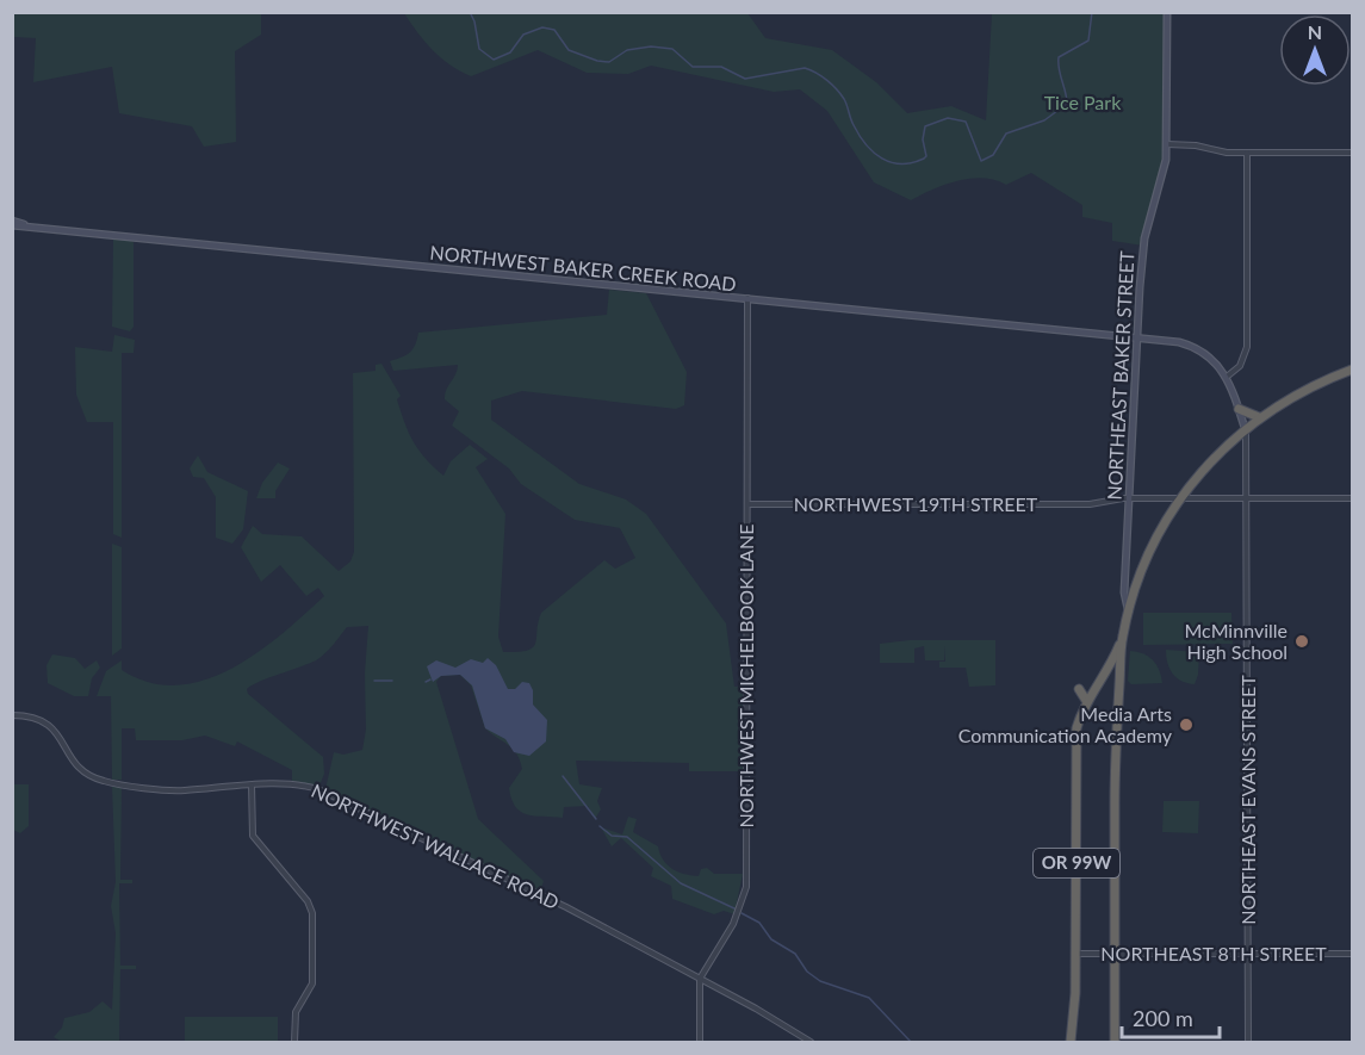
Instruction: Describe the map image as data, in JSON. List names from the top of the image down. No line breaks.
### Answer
{"streets":{"highway":["OR 99W"],"main road":["NORTHWEST BAKER CREEK ROAD","NORTHEAST BAKER STREET"],"street":["NORTHWEST 19TH STREET","NORTHWEST MICHELBOOK LANE","NORTHEAST EVANS STREET","NORTHWEST WALLACE ROAD","NORTHEAST 8TH STREET"]},"crossings":[["NORTHWEST BAKER CREEK ROAD","NORTHEAST BAKER STREET"],["NORTHWEST BAKER CREEK ROAD","NORTHWEST MICHELBOOK LANE"],["NORTHEAST BAKER STREET","NORTHWEST 19TH STREET"],["NORTHEAST BAKER STREET","OR 99W"],["NORTHWEST 19TH STREET","NORTHWEST MICHELBOOK LANE"],["NORTHWEST 19TH STREET","NORTHEAST EVANS STREET"],["NORTHWEST 19TH STREET","OR 99W"],["NORTHWEST MICHELBOOK LANE","NORTHWEST WALLACE ROAD"],["NORTHEAST EVANS STREET","OR 99W"],["NORTHEAST EVANS STREET","NORTHEAST 8TH STREET"],["OR 99W","NORTHEAST 8TH STREET"]],"parks":["Tice Park"],"places":["McMinnville High School","Media Arts Communication Academy"],"scale_bar":"200 m","north":"top"}
